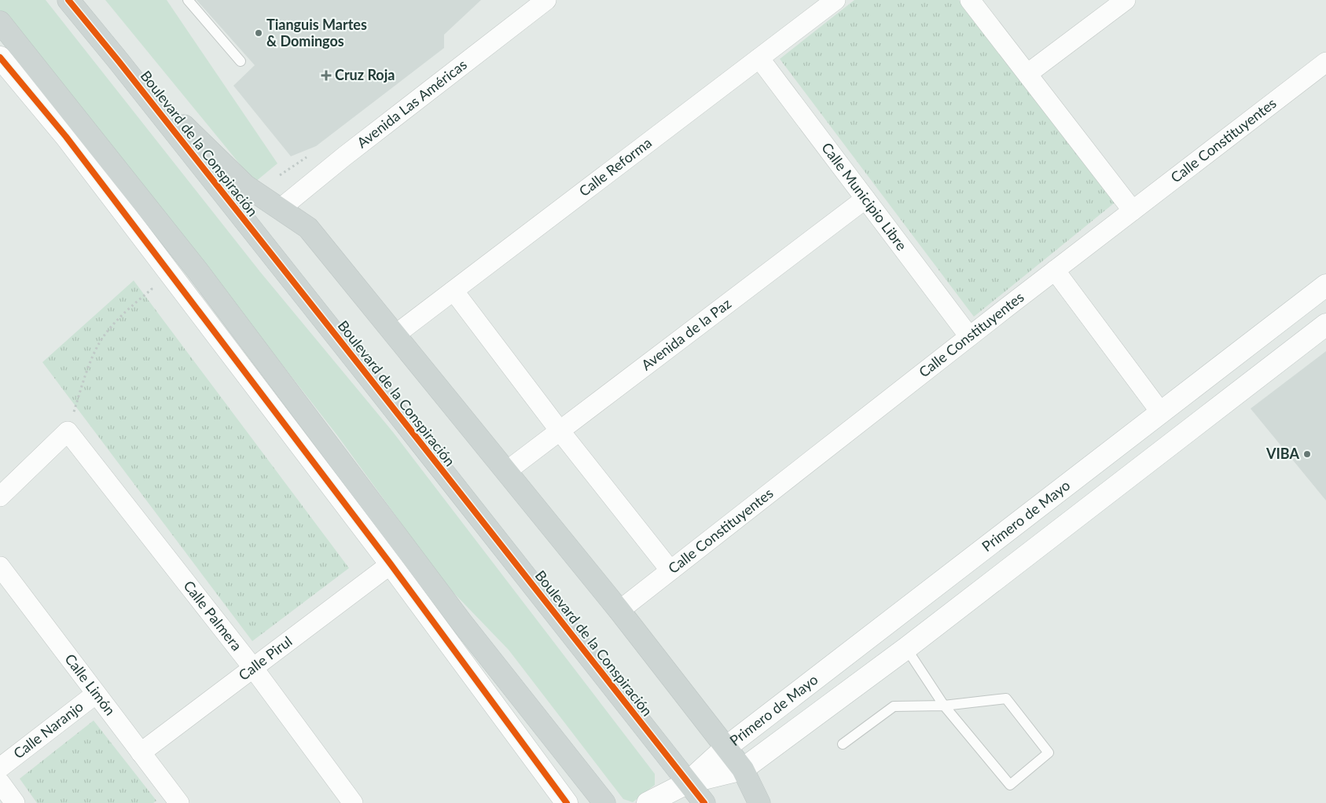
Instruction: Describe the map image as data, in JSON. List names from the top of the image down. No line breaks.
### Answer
{"streets":{"main road":["Boulevard de la Conspiración"],"street":["Avenida Las Américas","Calle Constituyentes","Calle Reforma","Calle Municipio Libre","Avenida de la Paz","Primero de Mayo","Calle Palmera","Calle Pirul","Calle Limón","Calle Naranjo"]},"crossings":[["Calle Constituyentes","Calle Municipio Libre"],["Boulevard de la Conspiración","Primero de Mayo"],["Calle Reforma","Calle Municipio Libre"],["Calle Municipio Libre","Avenida de la Paz"],["Calle Palmera","Calle Pirul"],["Calle Pirul","Calle Limón"],["Calle Limón","Calle Naranjo"]],"places":{"other":["Tianguis Martes & Domingos","VIBA"],"health":["Cruz Roja"]}}
